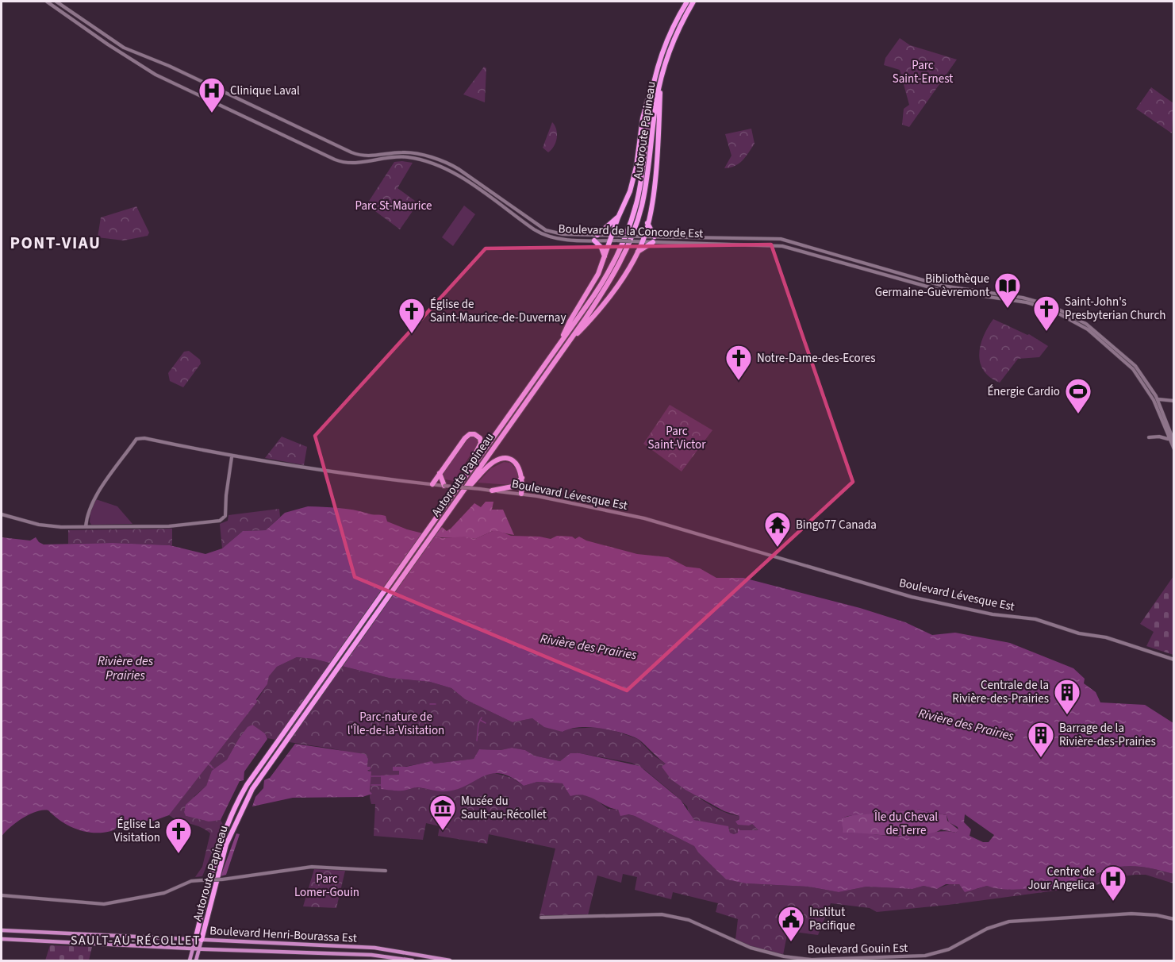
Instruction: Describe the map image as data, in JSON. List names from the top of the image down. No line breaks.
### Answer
{"streets":{"highway":["Autoroute Papineau"],"main road":["Boulevard Henri-Bourassa Est"],"street":["Boulevard de la Concorde Est","Boulevard Lévesque Est","Boulevard Gouin Est"]},"crossings":[["Autoroute Papineau","Boulevard Henri-Bourassa Est"]],"districts":["PONT-VIAU","SAULT-AU-RÉCOLLET"],"water":["Rivière des Prairies"],"parks":["Parc Saint-Ernest","Parc St-Maurice","Parc Saint-Victor","Parc-nature de l'Île-de-la-Visitation","Île du Cheval de Terre","Parc Lomer-Gouin"],"places":{"hospital":["Clinique Laval","Centre de Jour Angelica"],"library":["Bibliothèque Germaine-Guèvremont"],"church":["Saint-John's Presbyterian Church","Église de Saint-Maurice-de-Duvernay","Notre-Dame-des-Ecores","Église La Visitation"],"sports":["Énergie Cardio"],"temple":["Bingo77 Canada"],"building":["Centrale de la Rivière-des-Prairies","Barrage de la Rivière-des-Prairies"],"museum":["Musée du Sault-au-Récollet"],"public building":["Institut Pacifique"]}}
